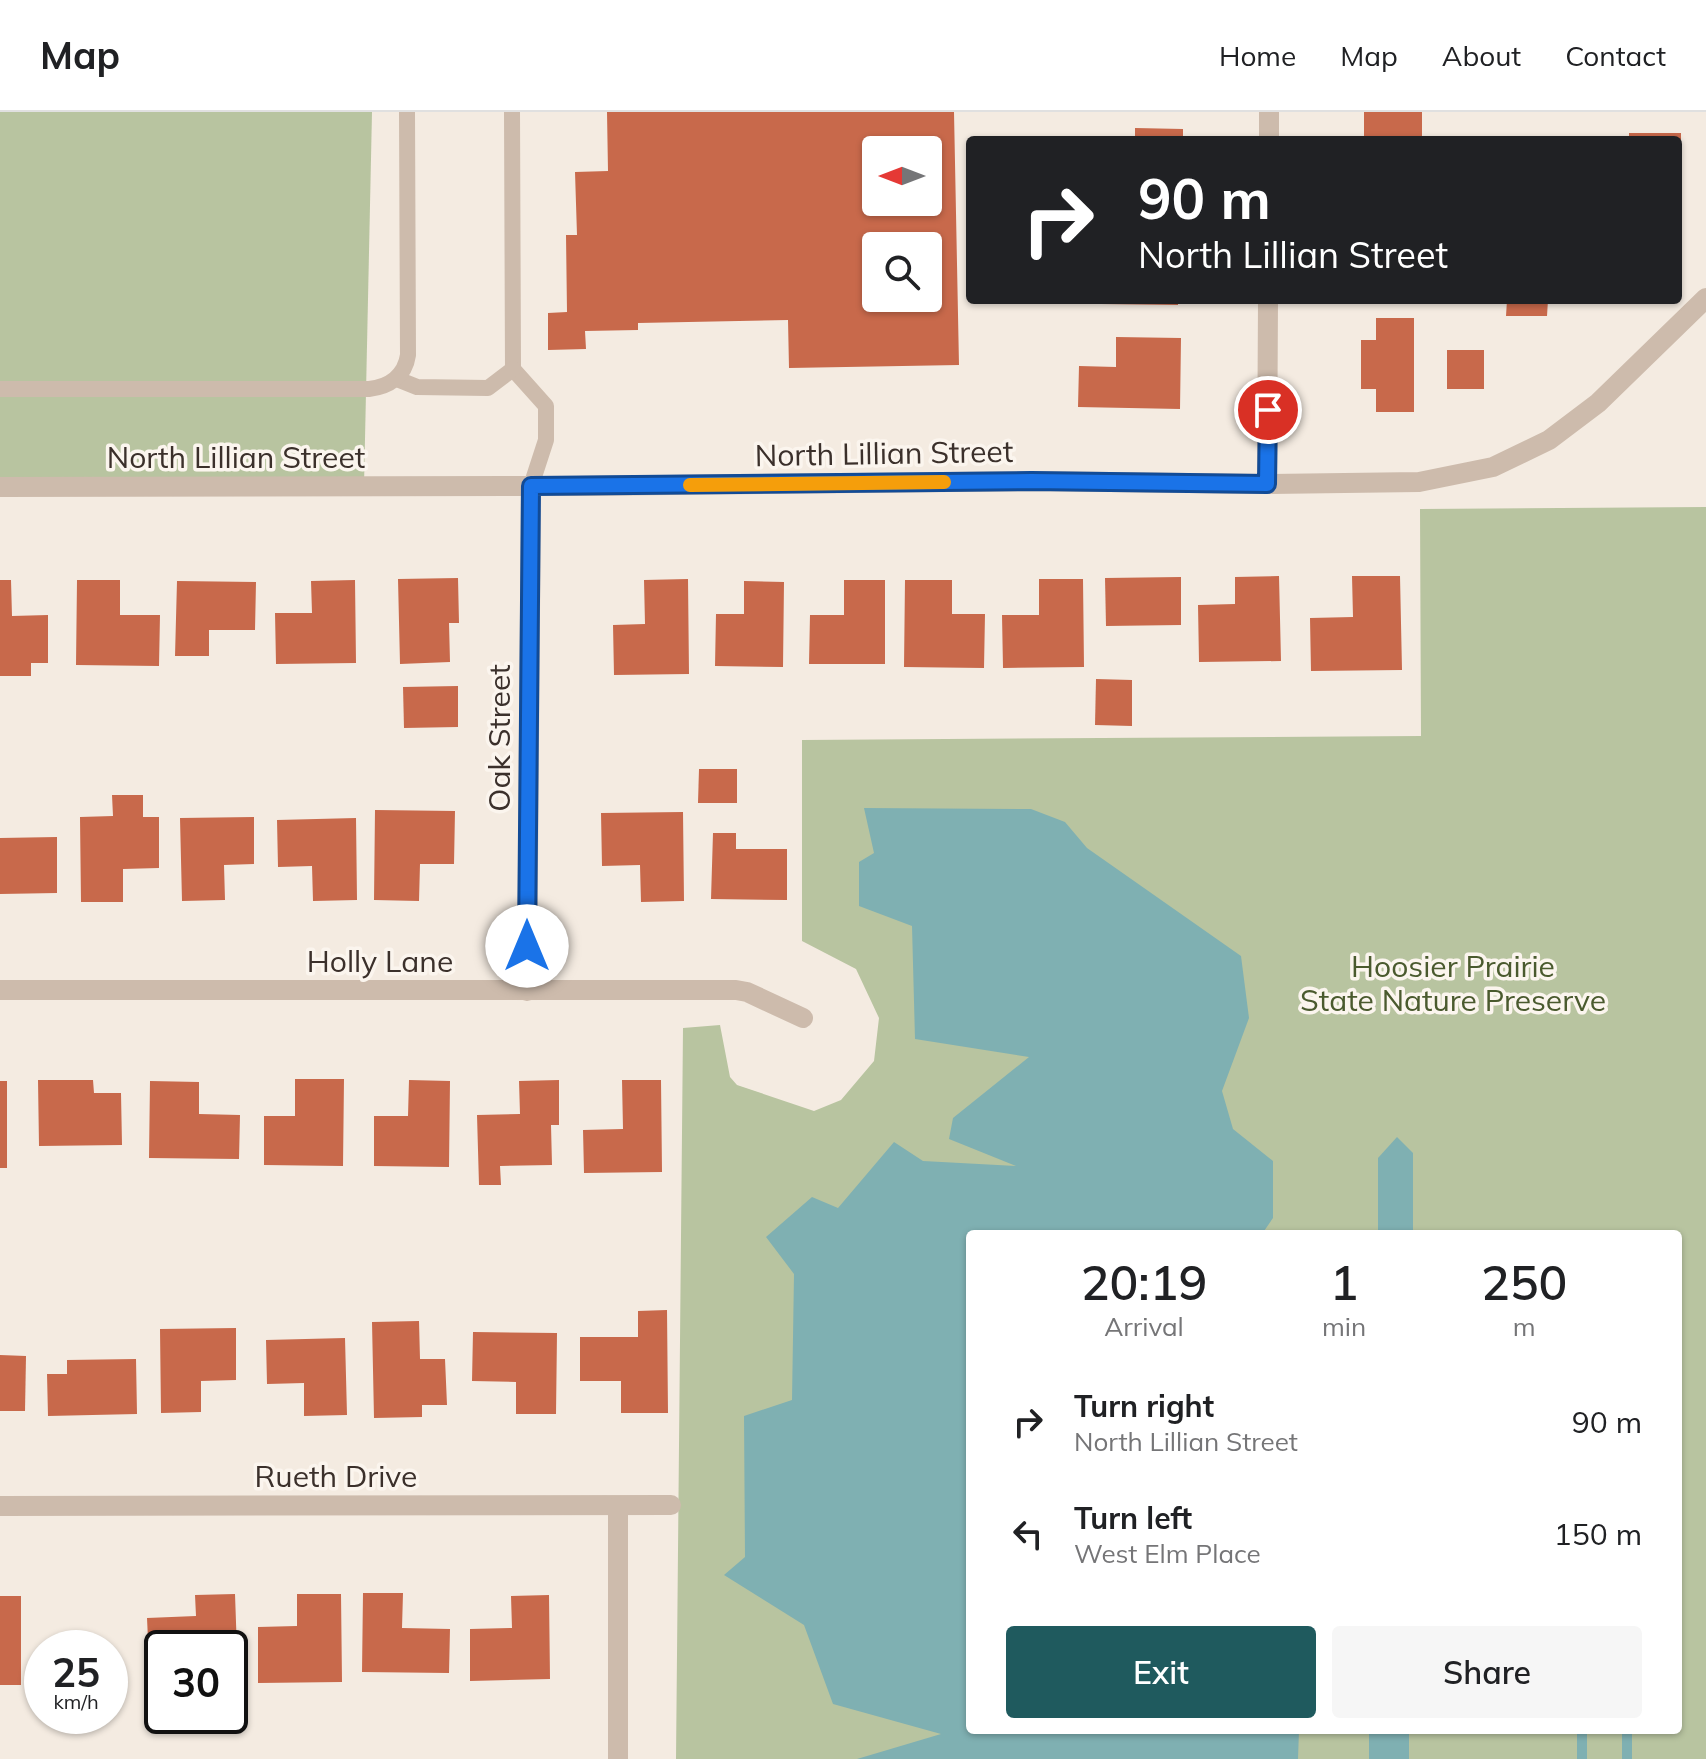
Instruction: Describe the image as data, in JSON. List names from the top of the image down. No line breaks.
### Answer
{"streets":{"street":["North Lillian Street","Oak Street","Holly Lane","Rueth Drive"]},"crossings":[["North Lillian Street","Oak Street"],["Oak Street","Holly Lane"]],"parks":["Hoosier Prairie State Nature Preserve"],"north":"left","page":{"header":"Map","nav":["Home","Map","About","Contact"],"turn":["90 m","North Lillian Street"],"eta":["20:19","Arrival","1","min","250","m"],"list":[{"name":"Turn right","note":"North Lillian Street","value":"90 m"},{"name":"Turn left","note":"West Elm Place","value":"150 m"}],"buttons":["Exit","Share"],"speed":"25 km/h","limit":"30"}}
